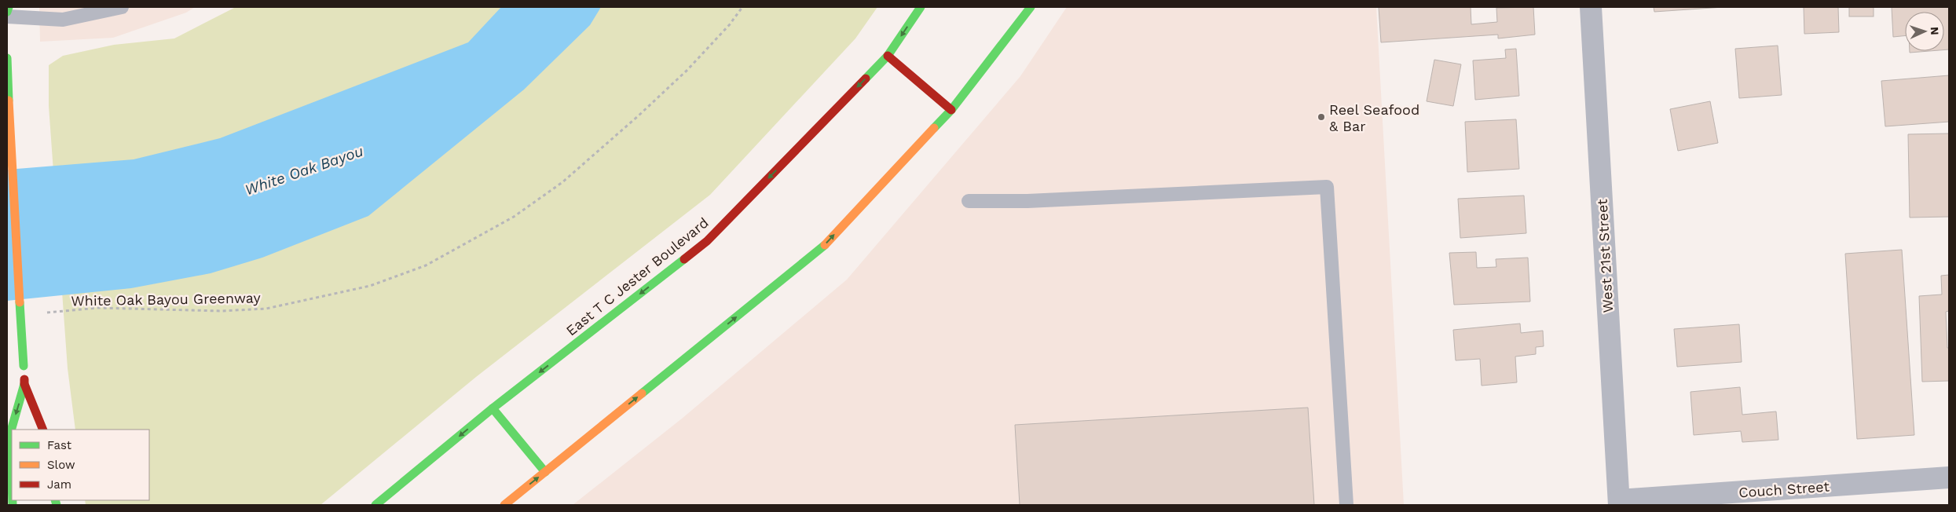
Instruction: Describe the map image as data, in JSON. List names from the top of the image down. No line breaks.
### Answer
{"streets":{"street":["West 21st Street","East T C Jester Boulevard","Couch Street"],"path":["White Oak Bayou Greenway"]},"crossings":[["West 21st Street","Couch Street"]],"one_way":["East T C Jester Boulevard"],"water":["White Oak Bayou"],"places":["Reel Seafood & Bar"],"legend":["Fast","Slow","Jam"],"north":"right"}
